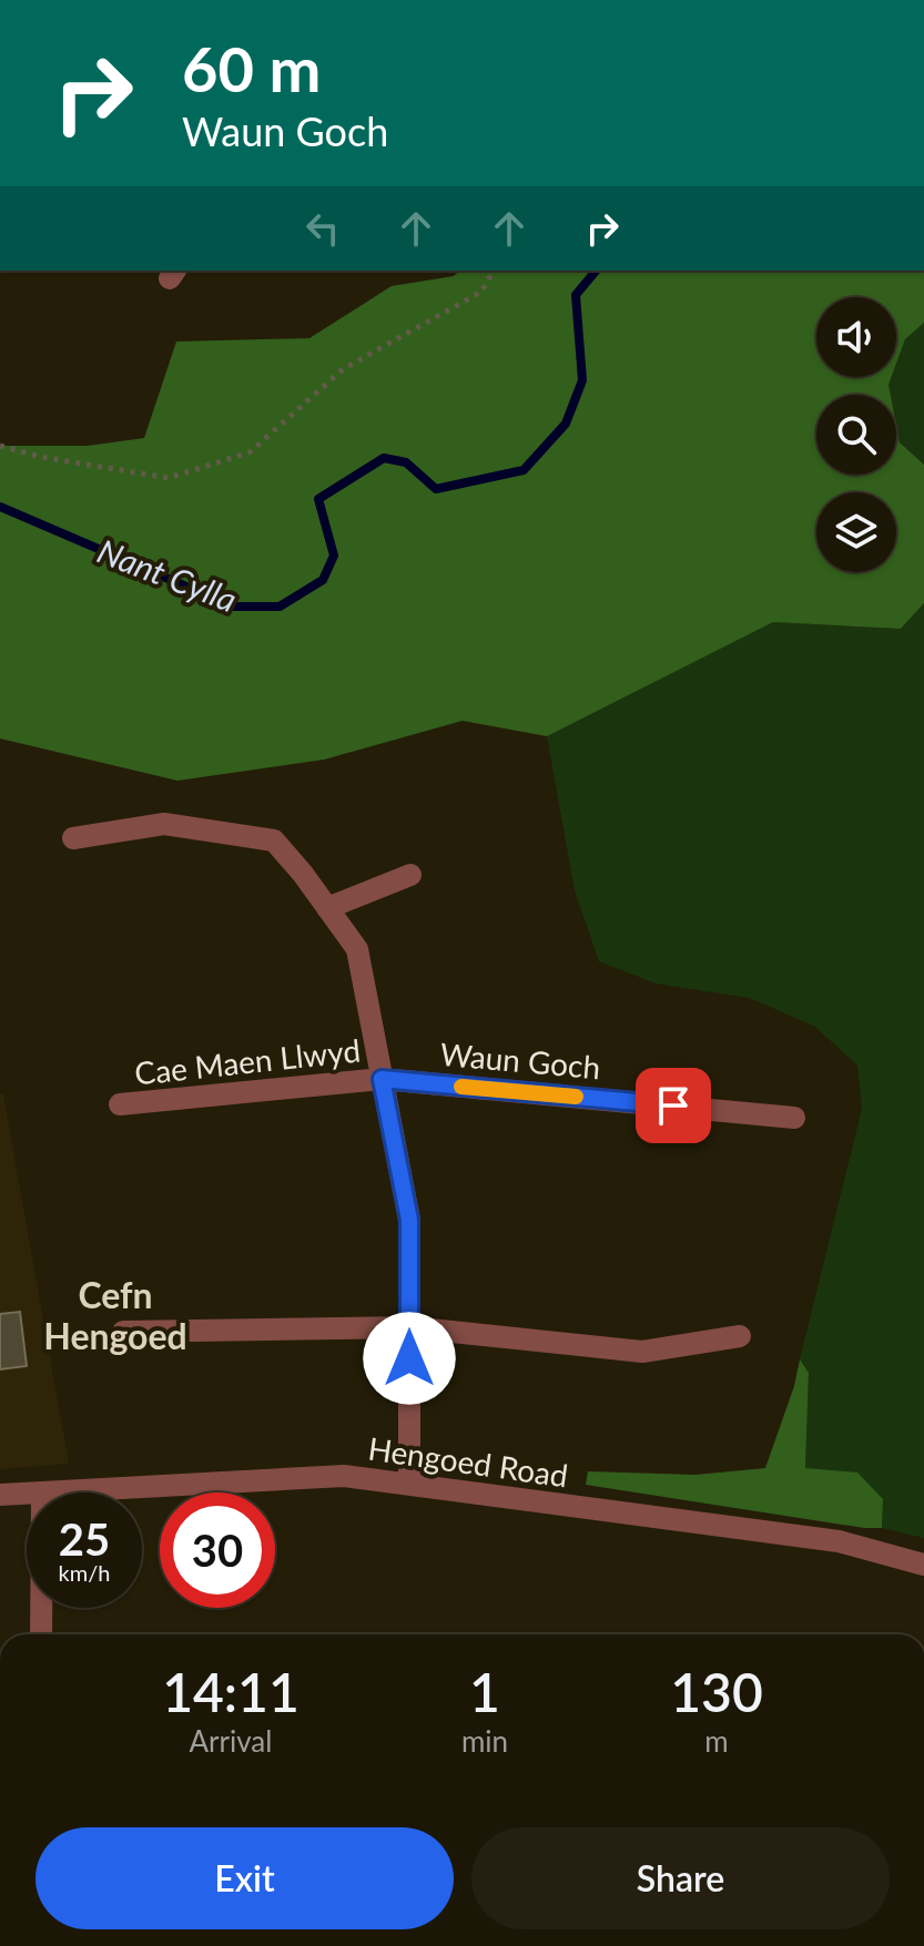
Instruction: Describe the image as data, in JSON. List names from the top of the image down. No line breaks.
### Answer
{"streets":{"street":["Waun Goch","Cae Maen Llwyd","Hengoed Road"]},"crossings":[["Waun Goch","Cae Maen Llwyd"]],"districts":["Cefn Hengoed"],"water":["Nant Cylla"],"page":{"turn":["60 m","Waun Goch"],"speed":"25 km/h","limit":"30","eta":["14:11","Arrival","1","min","130","m"],"buttons":["Exit","Share"]}}
